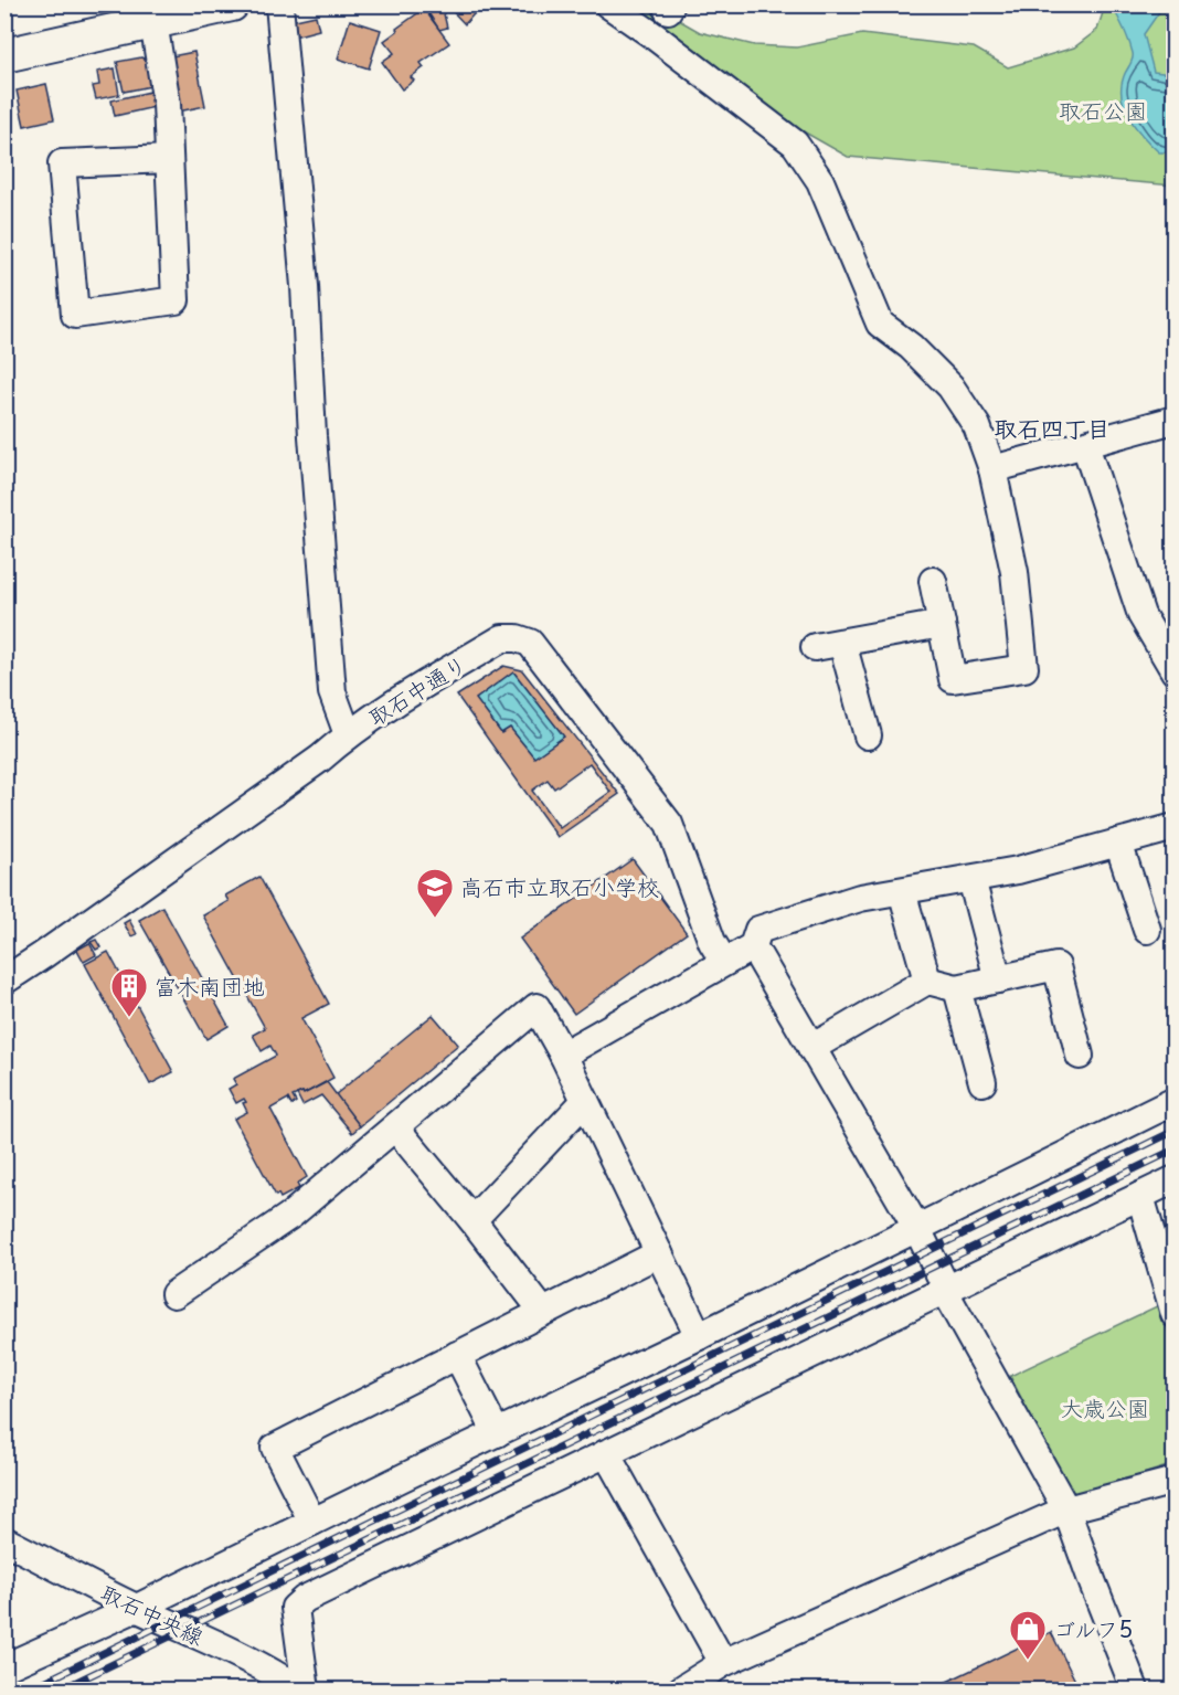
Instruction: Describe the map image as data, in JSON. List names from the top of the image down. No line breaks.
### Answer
{"streets":{"street":["取石中通り","取石中央線"]},"districts":["取石四丁目"],"parks":["取石公園","大歳公園"],"places":{"school or university":["高石市立取石小学校"],"building":["富木南団地"],"shop":["ゴルフ5"]}}
